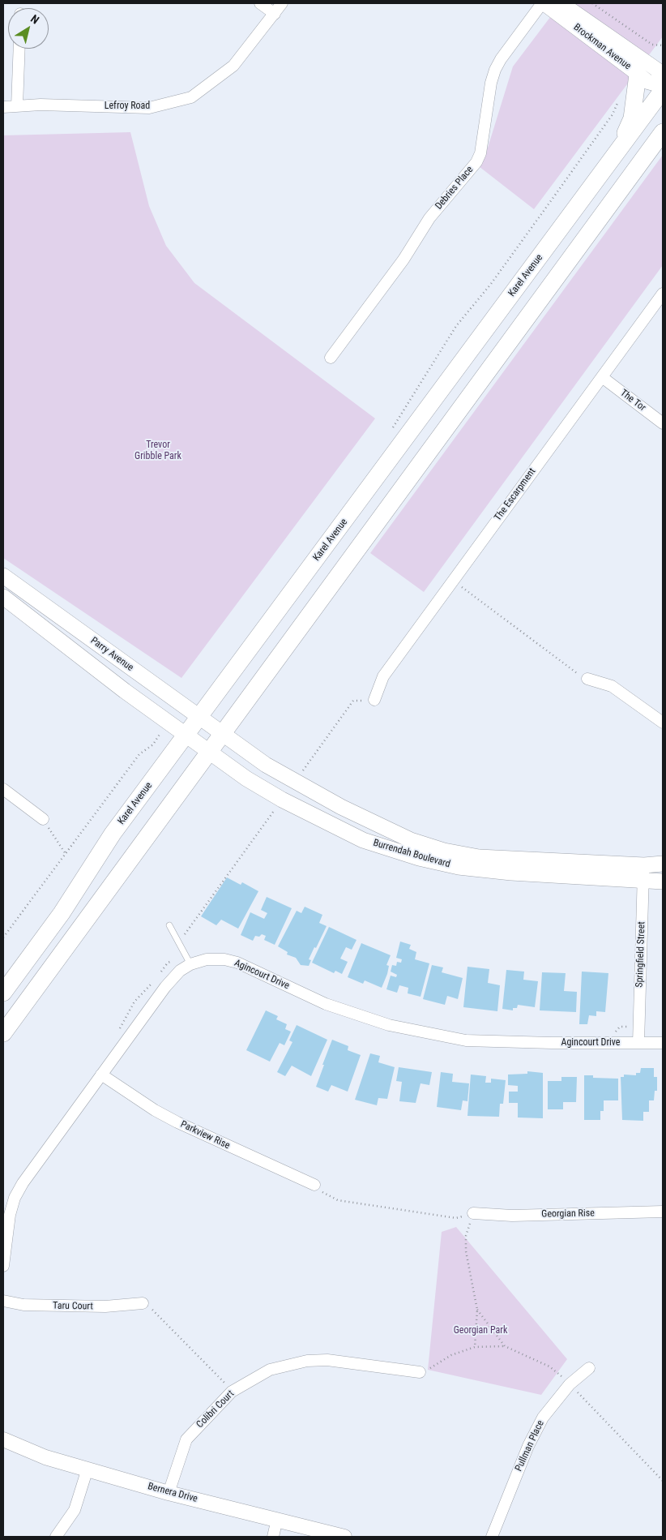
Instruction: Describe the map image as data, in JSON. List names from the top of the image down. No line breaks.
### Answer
{"streets":{"main road":["Karel Avenue","Parry Avenue","Burrendah Boulevard"],"street":["Brockman Avenue","Lefroy Road","Debries Place","The Tor","The Escarpment","Springfield Street","Agincourt Drive","Parkview Rise","Georgian Rise","Taru Court","Colibri Court","Pullman Place","Bernera Drive"]},"crossings":[["Brockman Avenue","Debries Place"],["Karel Avenue","Parry Avenue"],["The Tor","The Escarpment"],["Parry Avenue","Burrendah Boulevard"],["Burrendah Boulevard","Springfield Street"],["Springfield Street","Agincourt Drive"],["Agincourt Drive","Parkview Rise"],["Colibri Court","Bernera Drive"]],"parks":["Trevor Gribble Park","Georgian Park"],"north":"top right"}
